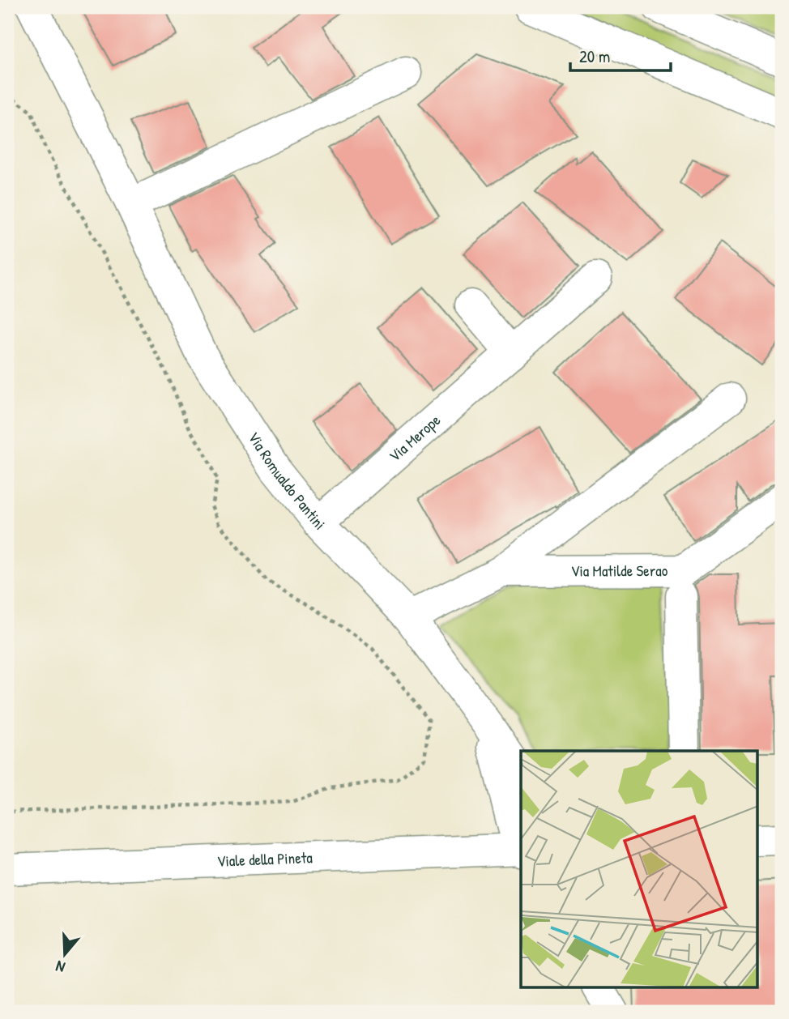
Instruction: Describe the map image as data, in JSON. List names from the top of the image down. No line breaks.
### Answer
{"streets":{"street":["Via Merope","Via Romualdo Pantini","Via Matilde Serao","Viale della Pineta"]},"crossings":[["Via Merope","Via Romualdo Pantini"],["Via Romualdo Pantini","Via Matilde Serao"]],"scale_bar":"20 m","north":"bottom"}
